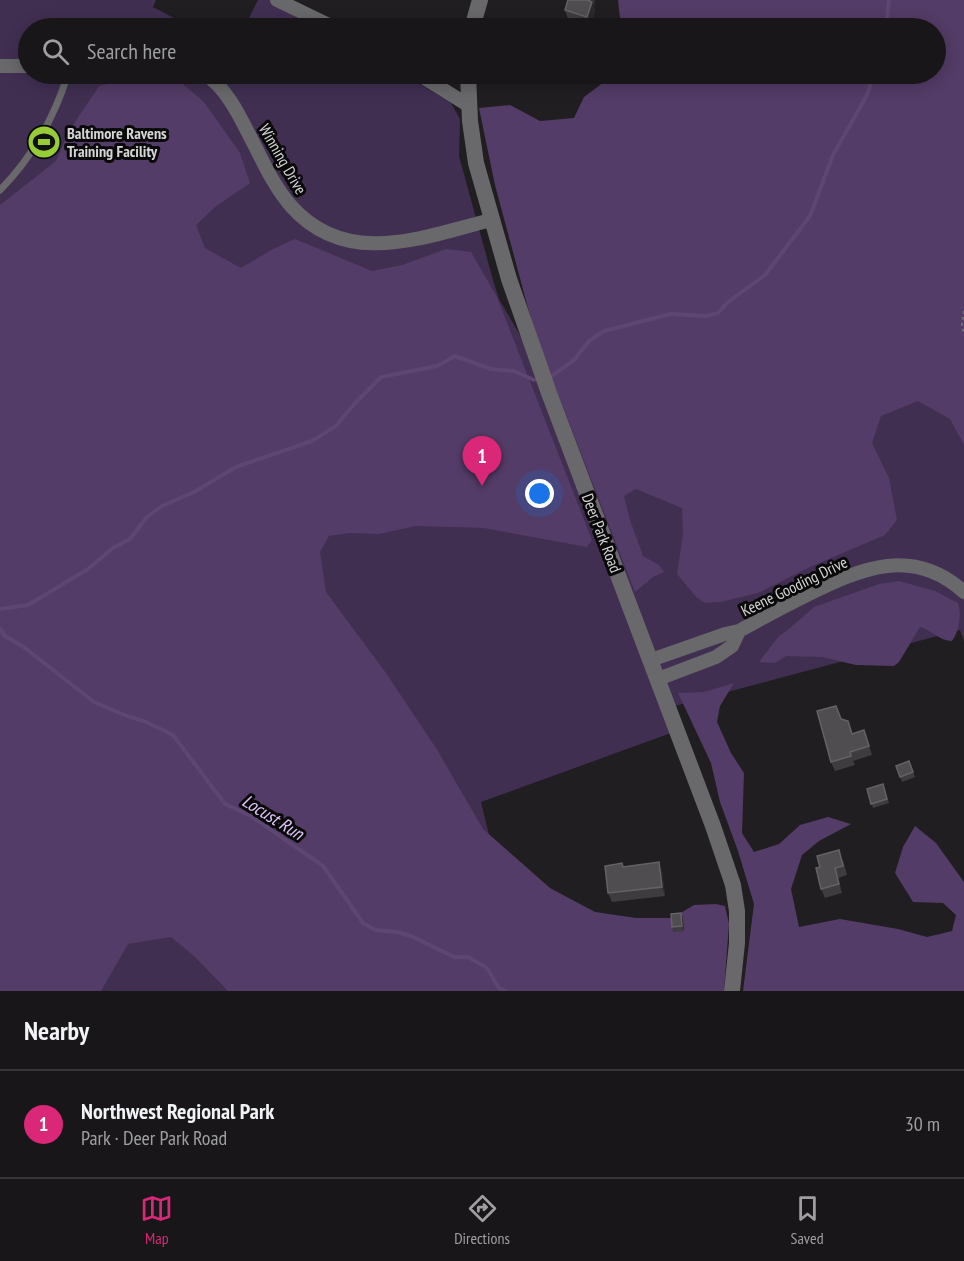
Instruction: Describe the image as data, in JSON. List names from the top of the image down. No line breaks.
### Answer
{"streets":{"street":["Winning Drive","Deer Park Road","Keene Gooding Drive"]},"crossings":[["Winning Drive","Deer Park Road"],["Deer Park Road","Keene Gooding Drive"]],"water":["Locust Run"],"places":{"sports":["Baltimore Ravens Training Facility"]},"page":{"search":"Search here","pins":"1","heading":"Nearby","list":[{"mark":"1","name":"Northwest Regional Park","note":"Park · Deer Park Road","value":"30 m"}],"nav":["Map","Directions","Saved"]}}
